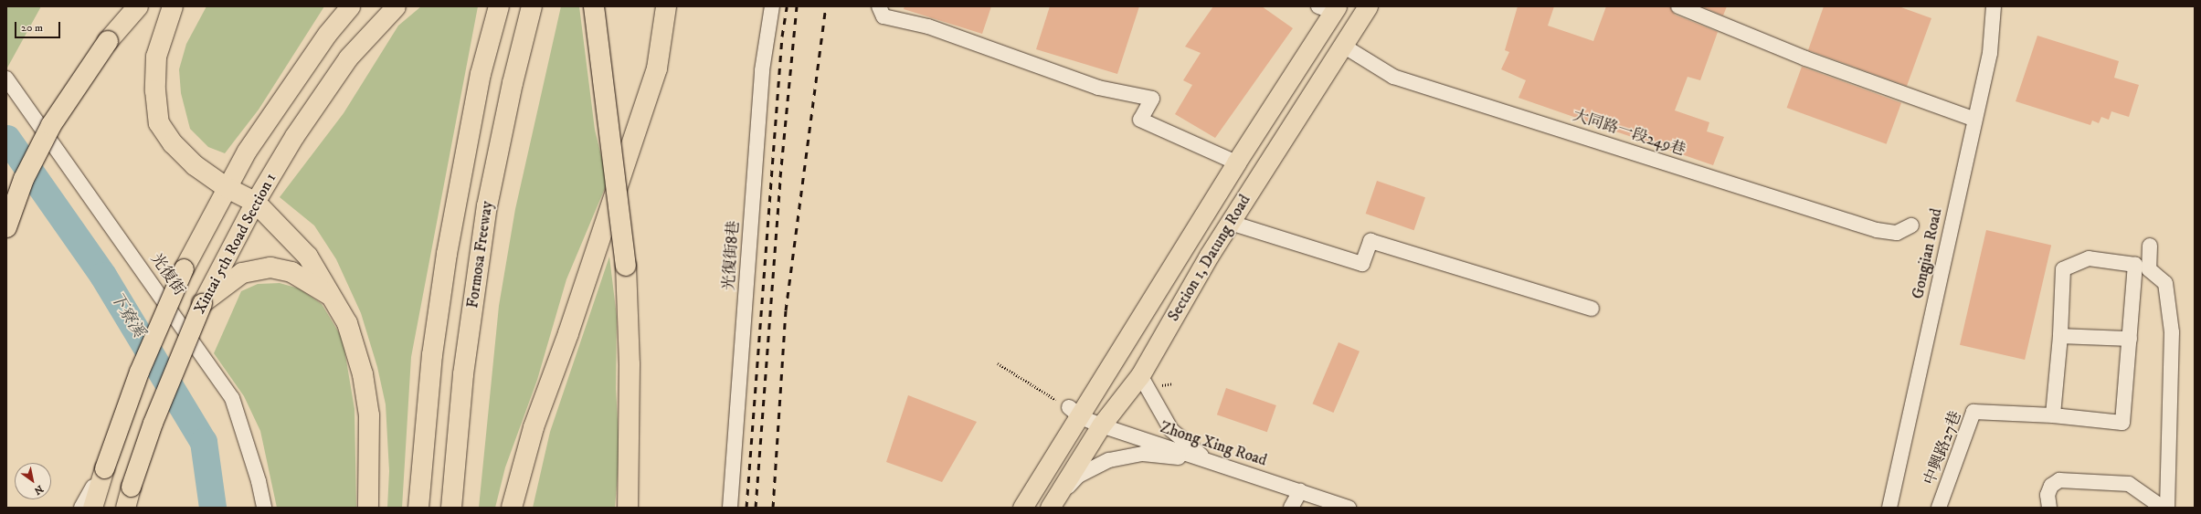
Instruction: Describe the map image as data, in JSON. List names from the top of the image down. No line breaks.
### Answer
{"streets":{"highway":["Formosa Freeway"],"main road":["Xintai 5th Road Section 1","Section 1, Datung Road"],"street":["大同路一段249巷","Gongjian Road","光復街8巷","光復街","Zhong Xing Road","中興路27巷"]},"crossings":[["大同路一段249巷","Section 1, Datung Road"],["Section 1, Datung Road","Zhong Xing Road"]],"water":["下寮溪"],"scale_bar":"20 m","north":"bottom right"}
